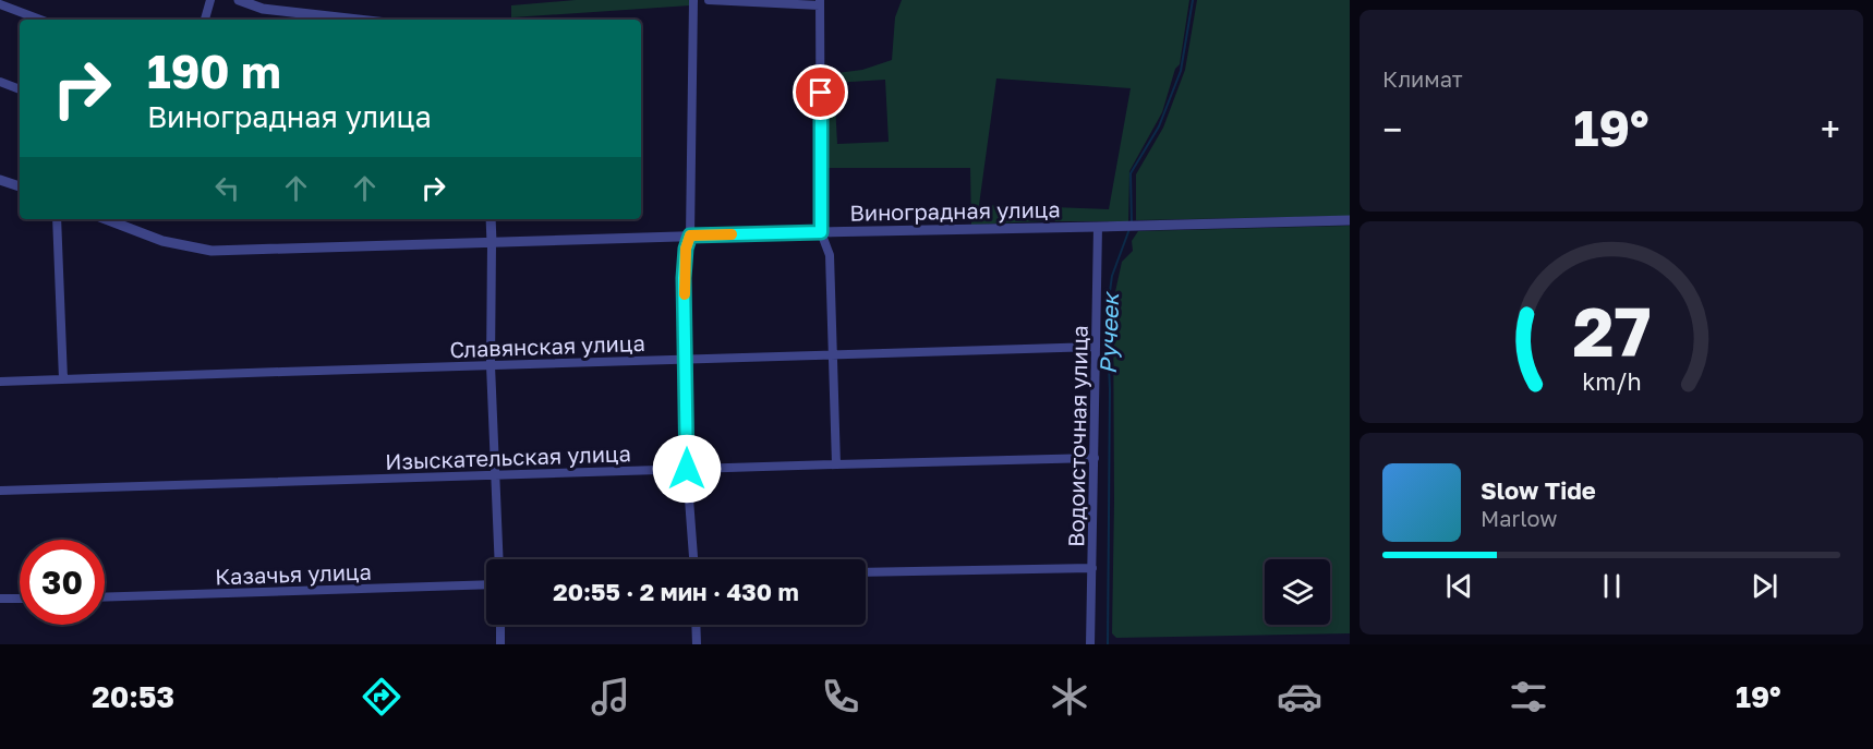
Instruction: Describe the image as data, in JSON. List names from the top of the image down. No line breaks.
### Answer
{"streets":{"street":["Виноградная улица","Славянская улица","Водоисточная улица","Изыскательская улица","Казачья улица"]},"crossings":[["Виноградная улица","Водоисточная улица"],["Славянская улица","Водоисточная улица"],["Водоисточная улица","Изыскательская улица"]],"water":["Ручеек"],"page":{"tile":"Климат","turn":["190 m","Виноградная улица"],"heat":["−","19°","+"],"song":["Slow Tide","Marlow"],"limit":"30","trip":"20:55 · 2 мин · 430 m","tabs":["20:53","19°"],"gauge":["27","km/h"]}}
